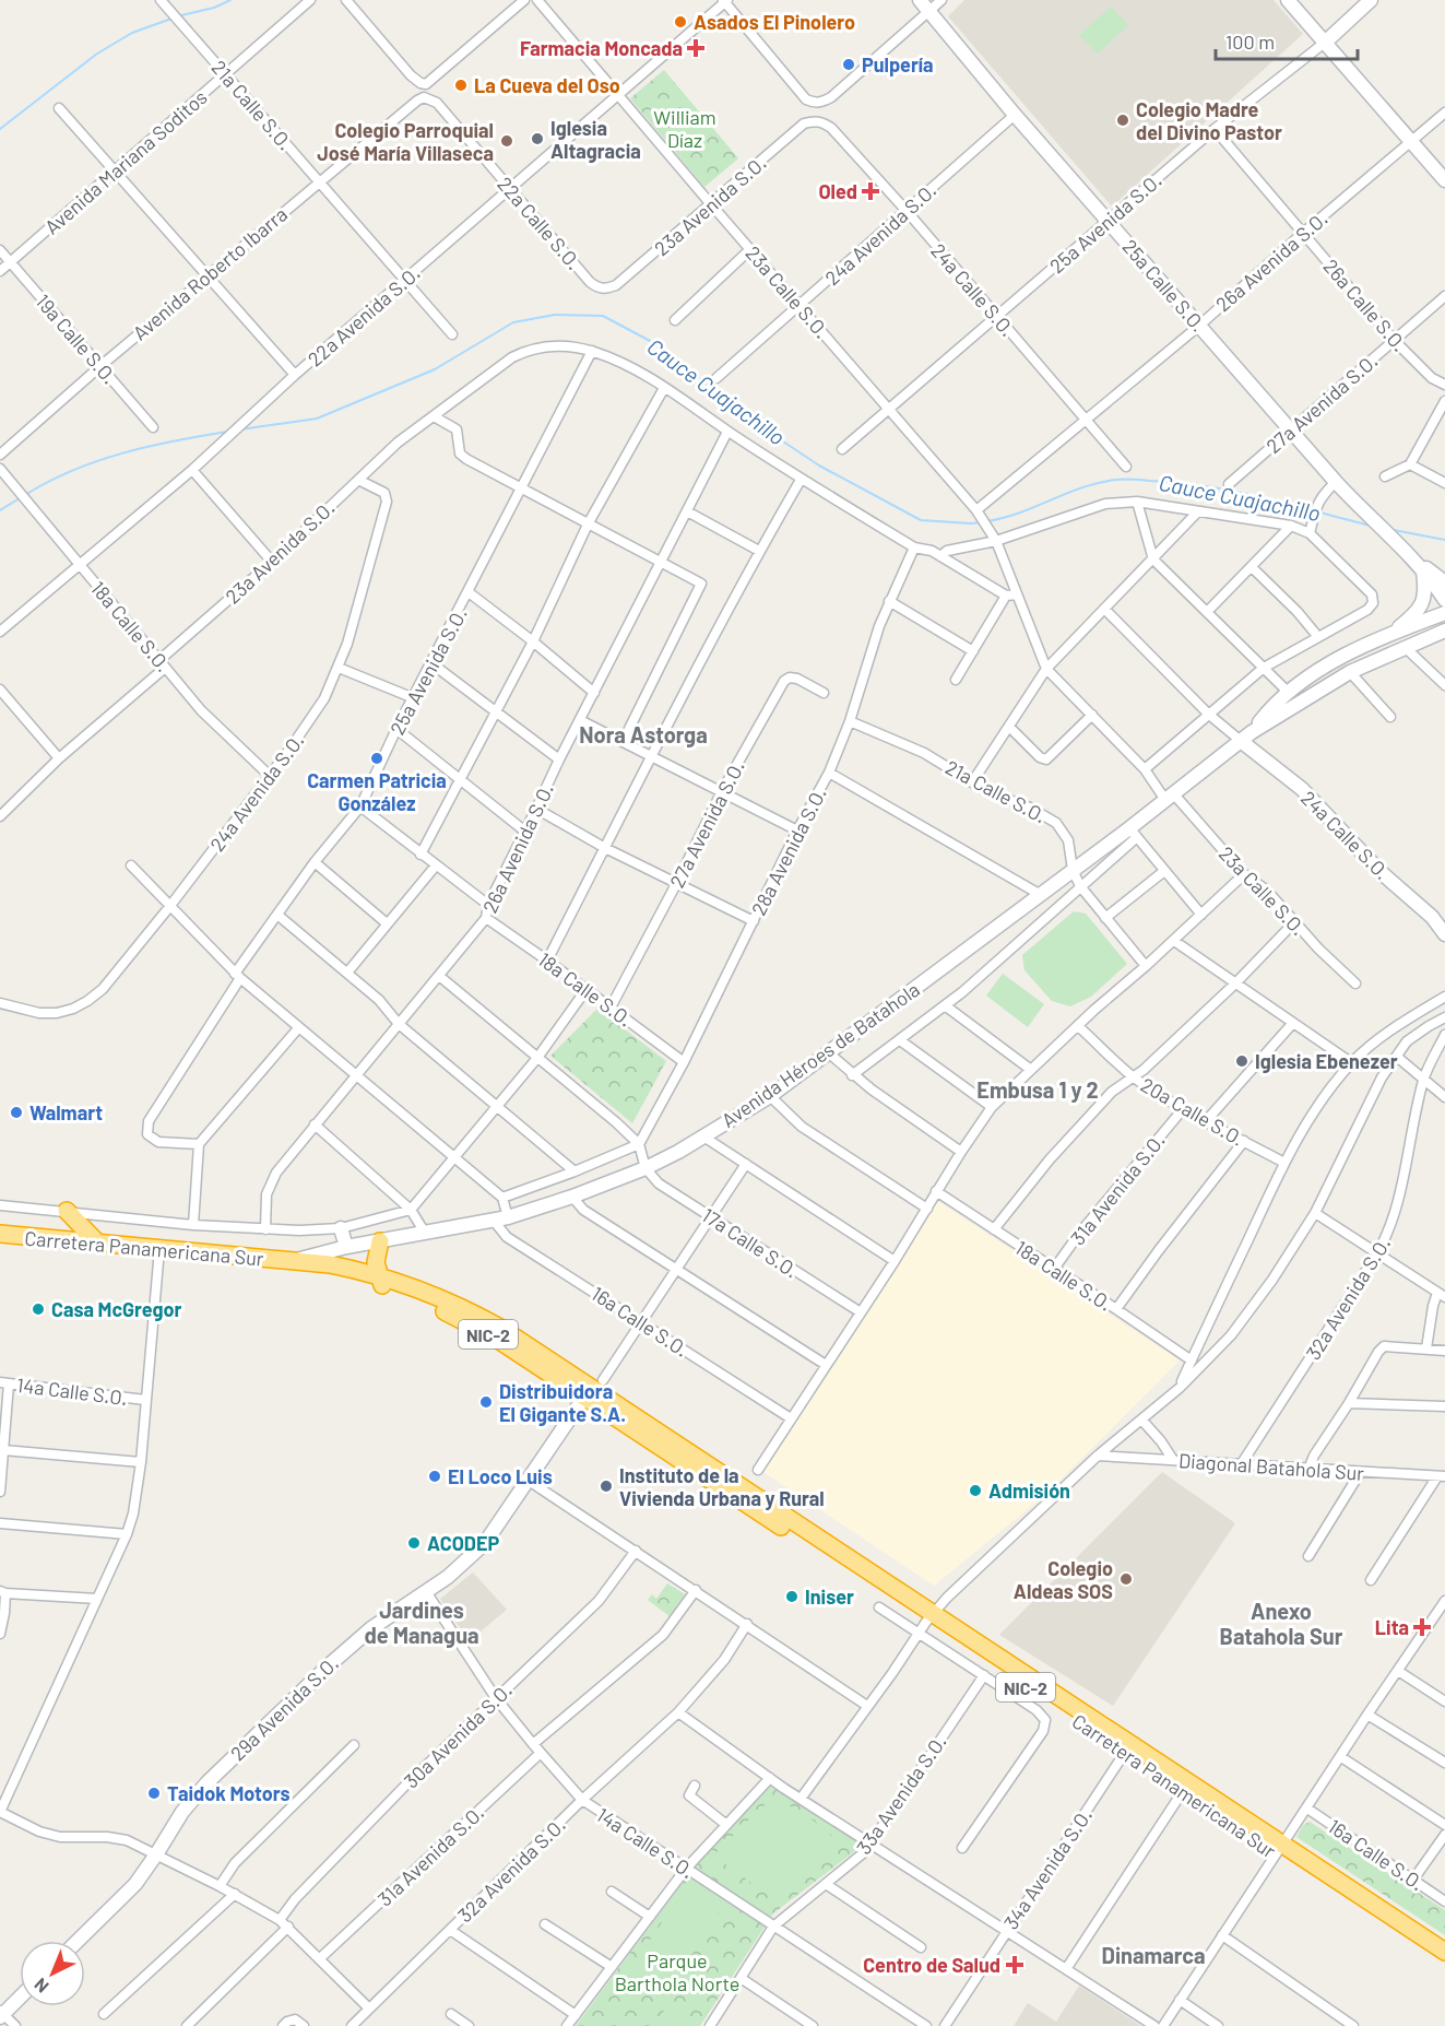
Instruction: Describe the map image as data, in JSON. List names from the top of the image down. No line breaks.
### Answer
{"streets":{"highway":["Carretera Panamericana Sur","NIC-2"],"street":["21a Calle S.O.","Avenida Mariana Soditos","23a Avenida S.O.","22a Calle S.O.","25a Avenida S.O.","24a Avenida S.O.","26a Avenida S.O.","Avenida Roberto Ibarra","25a Calle S.O.","24a Calle S.O.","23a Calle S.O.","26a Calle S.O.","22a Avenida S.O.","19a Calle S.O.","27a Avenida S.O.","18a Calle S.O.","28a Avenida S.O.","Avenida Héroes de Batahola","20a Calle S.O.","31a Avenida S.O.","17a Calle S.O.","32a Avenida S.O.","16a Calle S.O.","14a Calle S.O.","Diagonal Batahola Sur","29a Avenida S.O.","30a Avenida S.O.","33a Avenida S.O.","34a Avenida S.O."]},"crossings":[["21a Calle S.O.","Avenida Mariana Soditos"],["21a Calle S.O.","Avenida Roberto Ibarra"],["21a Calle S.O.","22a Avenida S.O."],["21a Calle S.O.","28a Avenida S.O."],["21a Calle S.O.","Avenida Héroes de Batahola"],["Avenida Mariana Soditos","19a Calle S.O."],["23a Avenida S.O.","22a Calle S.O."],["23a Avenida S.O.","25a Avenida S.O."],["23a Avenida S.O.","24a Avenida S.O."],["23a Avenida S.O.","26a Avenida S.O."],["23a Avenida S.O.","24a Calle S.O."],["23a Avenida S.O.","23a Calle S.O."],["23a Avenida S.O.","18a Calle S.O."],["23a Avenida S.O.","28a Avenida S.O."],["22a Calle S.O.","Avenida Roberto Ibarra"],["22a Calle S.O.","22a Avenida S.O."],["25a Avenida S.O.","25a Calle S.O."],["25a Avenida S.O.","24a Calle S.O."],["25a Avenida S.O.","23a Calle S.O."],["25a Avenida S.O.","26a Calle S.O."],["24a Avenida S.O.","25a Calle S.O."],["24a Avenida S.O.","24a Calle S.O."],["24a Avenida S.O.","23a Calle S.O."],["24a Avenida S.O.","18a Calle S.O."],["26a Avenida S.O.","25a Calle S.O."],["26a Avenida S.O.","24a Calle S.O."],["26a Avenida S.O.","23a Calle S.O."],["26a Avenida S.O.","26a Calle S.O."],["26a Avenida S.O.","18a Calle S.O."],["Avenida Roberto Ibarra","19a Calle S.O."],["25a Calle S.O.","27a Avenida S.O."],["24a Calle S.O.","Avenida Héroes de Batahola"],["23a Calle S.O.","22a Avenida S.O."],["23a Calle S.O.","Avenida Héroes de Batahola"],["26a Calle S.O.","27a Avenida S.O."],["22a Avenida S.O.","18a Calle S.O."],["27a Avenida S.O.","18a Calle S.O."],["18a Calle S.O.","28a Avenida S.O."],["18a Calle S.O.","31a Avenida S.O."],["Avenida Héroes de Batahola","17a Calle S.O."],["Avenida Héroes de Batahola","Carretera Panamericana Sur"],["Avenida Héroes de Batahola","16a Calle S.O."],["20a Calle S.O.","31a Avenida S.O."],["31a Avenida S.O.","14a Calle S.O."],["Carretera Panamericana Sur","29a Avenida S.O."],["Carretera Panamericana Sur","34a Avenida S.O."],["32a Avenida S.O.","14a Calle S.O."],["32a Avenida S.O.","Diagonal Batahola Sur"],["14a Calle S.O.","29a Avenida S.O."],["14a Calle S.O.","30a Avenida S.O."],["14a Calle S.O.","33a Avenida S.O."]],"districts":["Nora Astorga","Embusa 1 y 2","Jardines de Managua","Anexo Batahola Sur","Dinamarca"],"water":["Cauce Cuajachillo"],"parks":["William Díaz","Parque Barthola Norte"],"places":{"other":["Asados El Pinolero","Pulpería","La Cueva del Oso","Colegio Madre del Divino Pastor","Iglesia Altagracia","Colegio Parroquial José María Villaseca","Carmen Patricia González","Iglesia Ebenezer","Walmart","Casa McGregor","Distribuidora El Gigante S.A.","El Loco Luis","Instituto de la Vivienda Urbana y Rural","Admisión","ACODEP","Colegio Aldeas SOS","Iniser","Taidok Motors"],"health":["Farmacia Moncada","Oled","Lita","Centro de Salud"]},"scale_bar":"100 m","north":"bottom left"}
